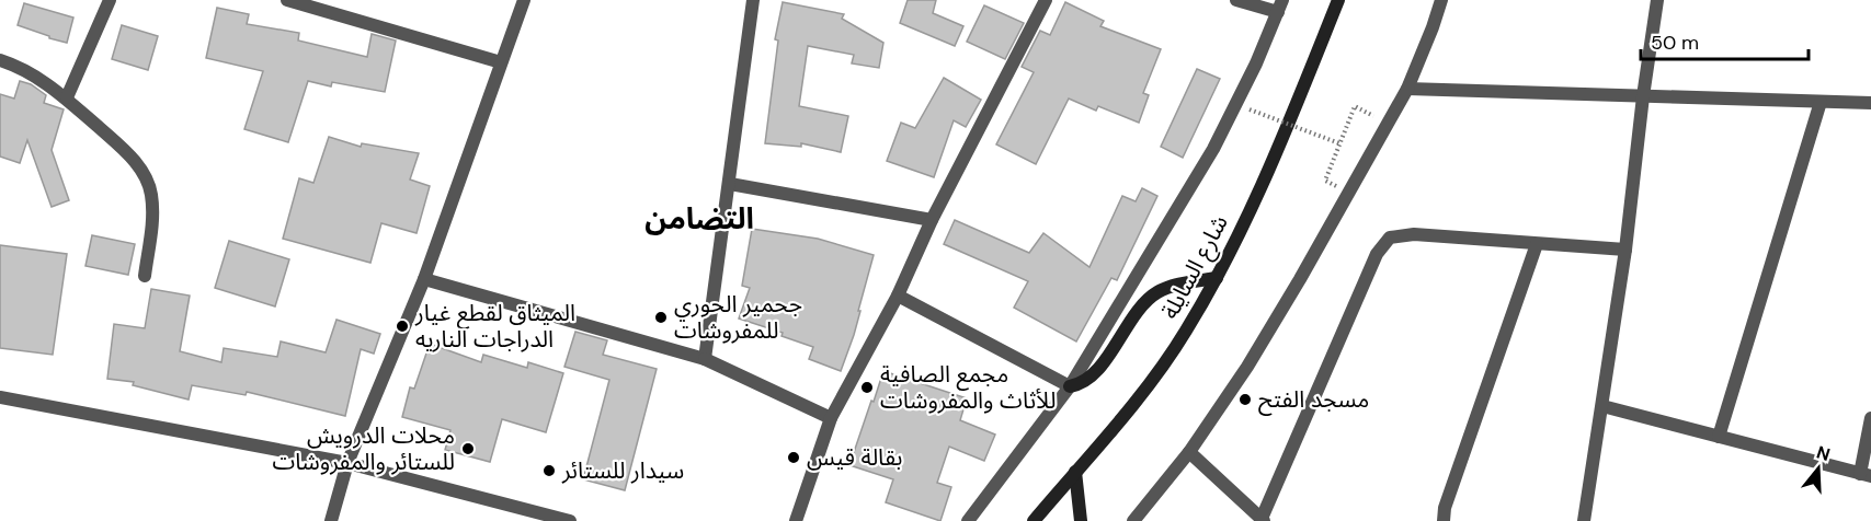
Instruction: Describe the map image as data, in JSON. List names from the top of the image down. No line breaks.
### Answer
{"streets":{"main road":["شارع السايلة"]},"districts":["التضامن"],"places":["جحمير الحوري للمفروشات","الميثاق لقطع غيار الدراجات الناريه","مجمع الصافية للأثاث والمفروشات","مسجد الفتح","محلات الدرويش للستائر والمفروشات","بقالة قيس","سيدار للستائر"],"scale_bar":"50 m","north":"top"}
